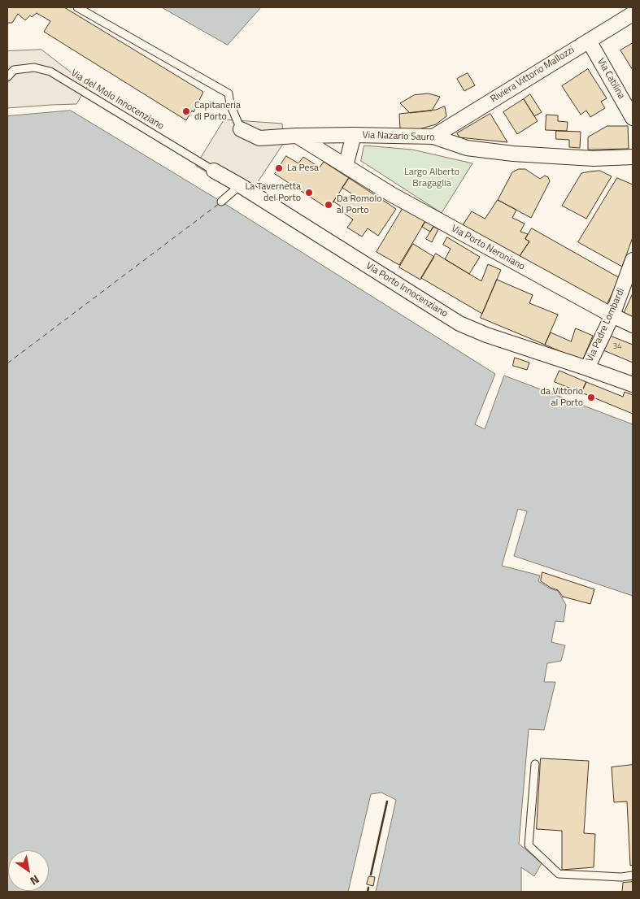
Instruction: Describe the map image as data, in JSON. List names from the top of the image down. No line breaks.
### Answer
{"streets":{"street":["Riviera Vittorio Mallozzi","Via Catilina","Via Nazario Sauro","Via Porto Neroniano","Via Porto Innocenziano","Via Padre Lombardi"],"lane":["Via del Molo Innocenziano"]},"crossings":[["Riviera Vittorio Mallozzi","Via Catilina"],["Riviera Vittorio Mallozzi","Via Nazario Sauro"],["Via del Molo Innocenziano","Via Porto Innocenziano"],["Via Porto Neroniano","Via Padre Lombardi"],["Via Porto Innocenziano","Via Padre Lombardi"]],"parks":["Largo Alberto Bragaglia"],"places":["Capitaneria di Porto","La Pesa","La Tavernetta del Porto","Da Romolo al Porto","da Vittorio al Porto"],"house_numbers":["34"],"north":"bottom right"}
